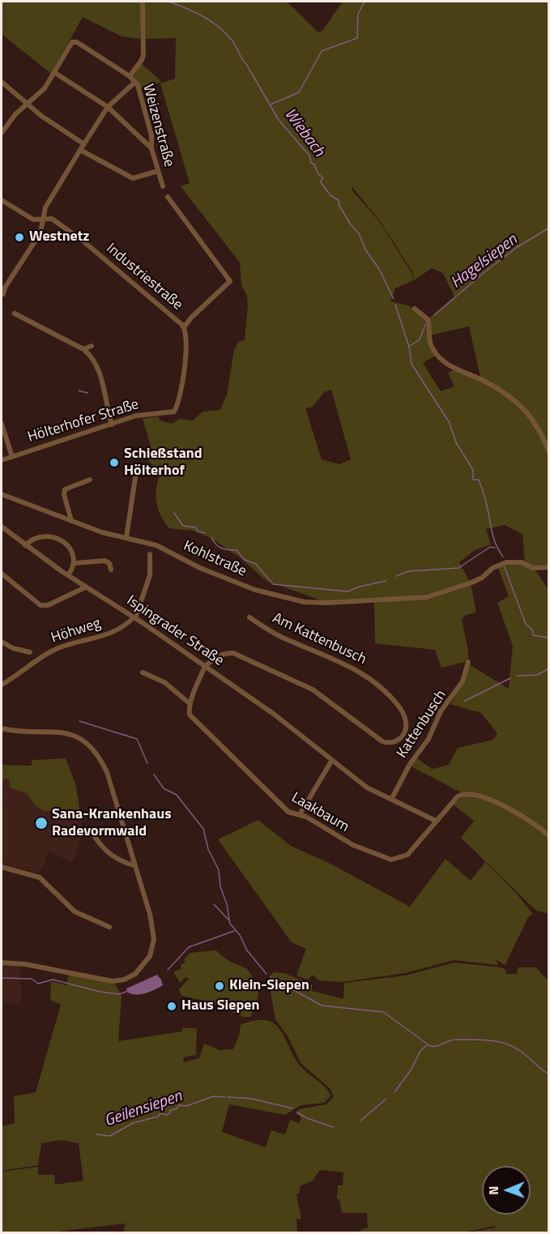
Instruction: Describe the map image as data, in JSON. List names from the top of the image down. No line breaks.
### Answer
{"streets":{"street":["Weizenstraße","Industriestraße","Hölterhofer Straße","Kohlstraße","Höhweg","Ispingrader Straße","Am Kattenbusch","Kattenbusch","Laakbaum"]},"crossings":[["Industriestraße","Hölterhofer Straße"],["Höhweg","Ispingrader Straße"],["Ispingrader Straße","Am Kattenbusch"],["Ispingrader Straße","Kattenbusch"],["Ispingrader Straße","Laakbaum"]],"water":["Wiebach","Hagelsiepen","Geilensiepen"],"places":["Westnetz","Schießstand Hölterhof","Sana-Krankenhaus Radevormwald","Klein-Siepen","Haus Siepen"],"north":"left"}
